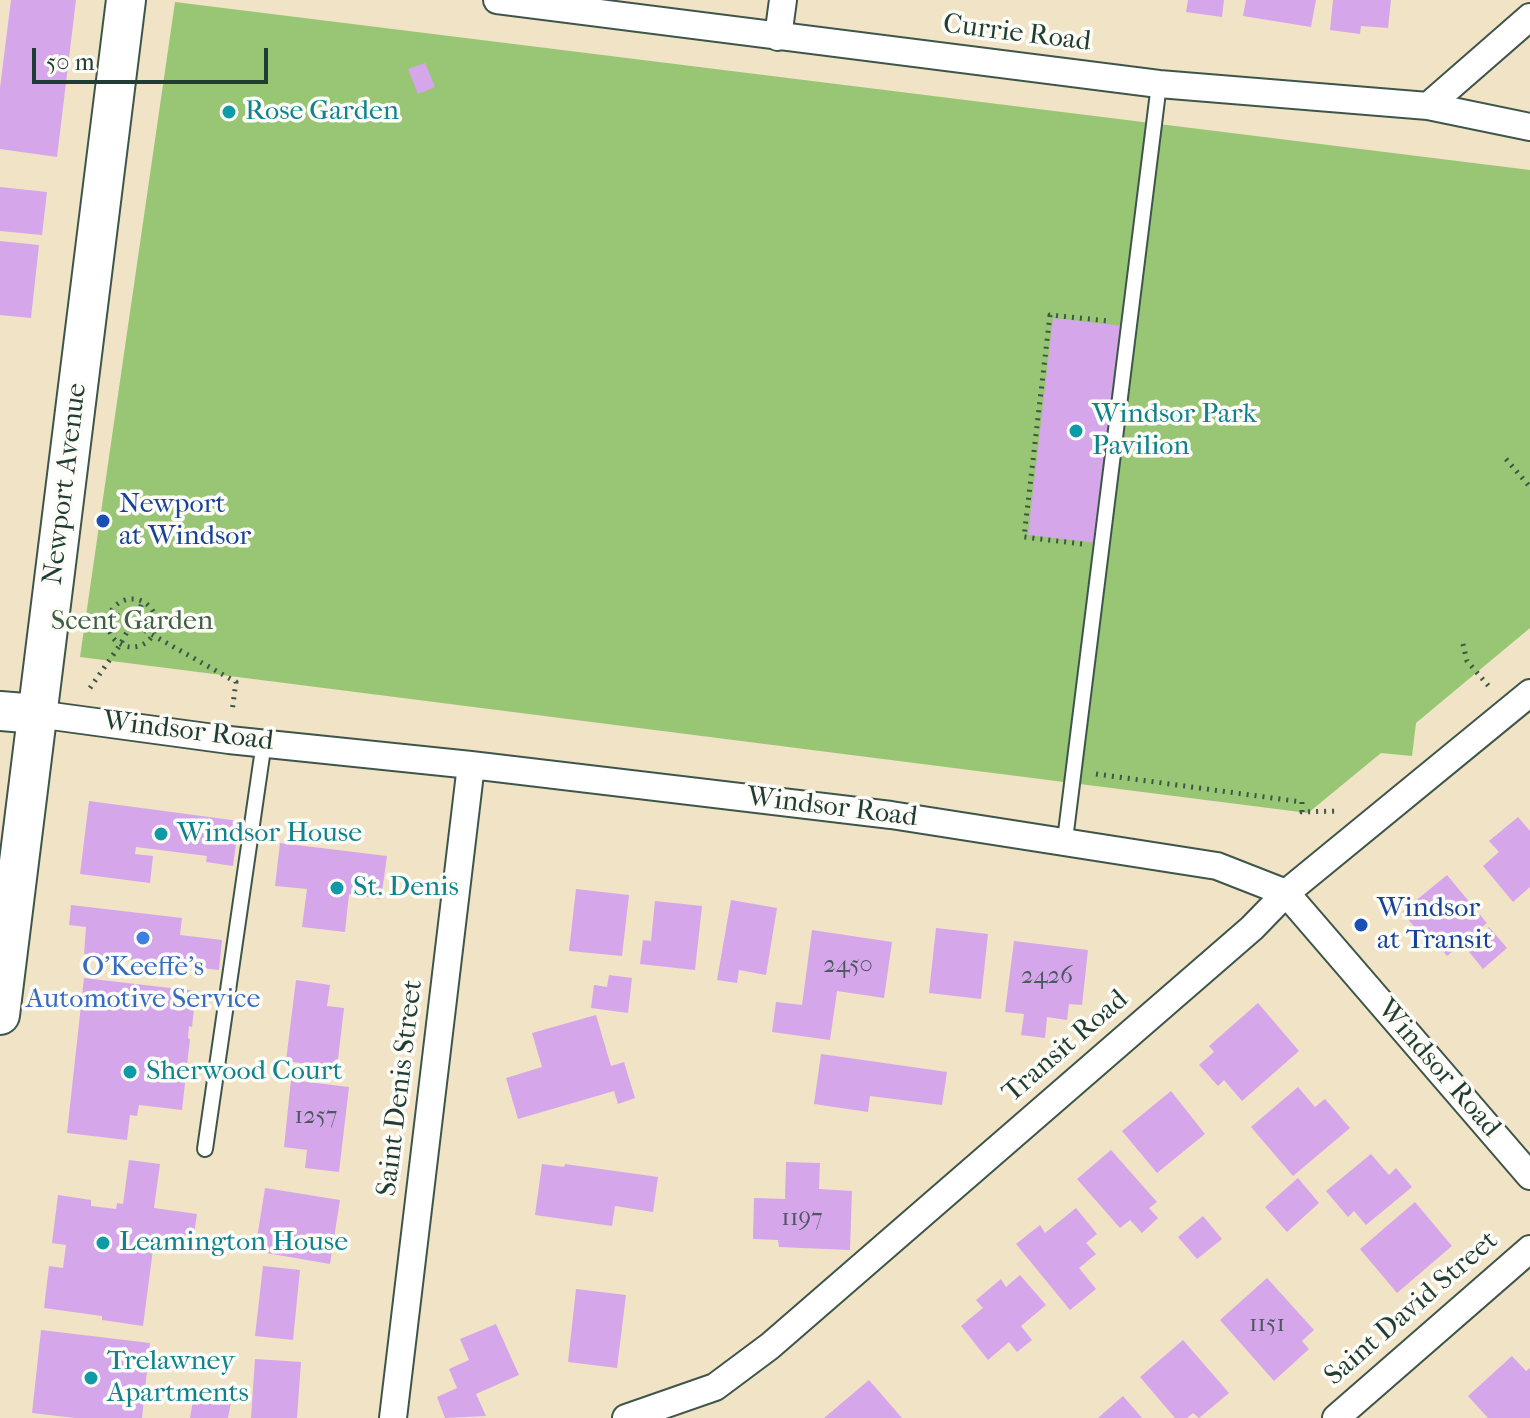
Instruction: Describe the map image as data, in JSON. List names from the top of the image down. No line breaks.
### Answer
{"streets":{"street":["Currie Road","Newport Avenue","Windsor Road","Transit Road","Saint Denis Street","Saint David Street"]},"crossings":[["Newport Avenue","Windsor Road"],["Windsor Road","Transit Road"],["Windsor Road","Saint Denis Street"]],"parks":["Scent Garden"],"places":["Rose Garden","Windsor Park Pavilion","Newport at Windsor","Windsor House","St. Denis","Windsor at Transit","O'Keeffe's Automotive Service","Sherwood Court","Leamington House","Trelawney Apartments"],"house_numbers":["2450","2426","1257","1197","1151"],"scale_bar":"50 m"}
